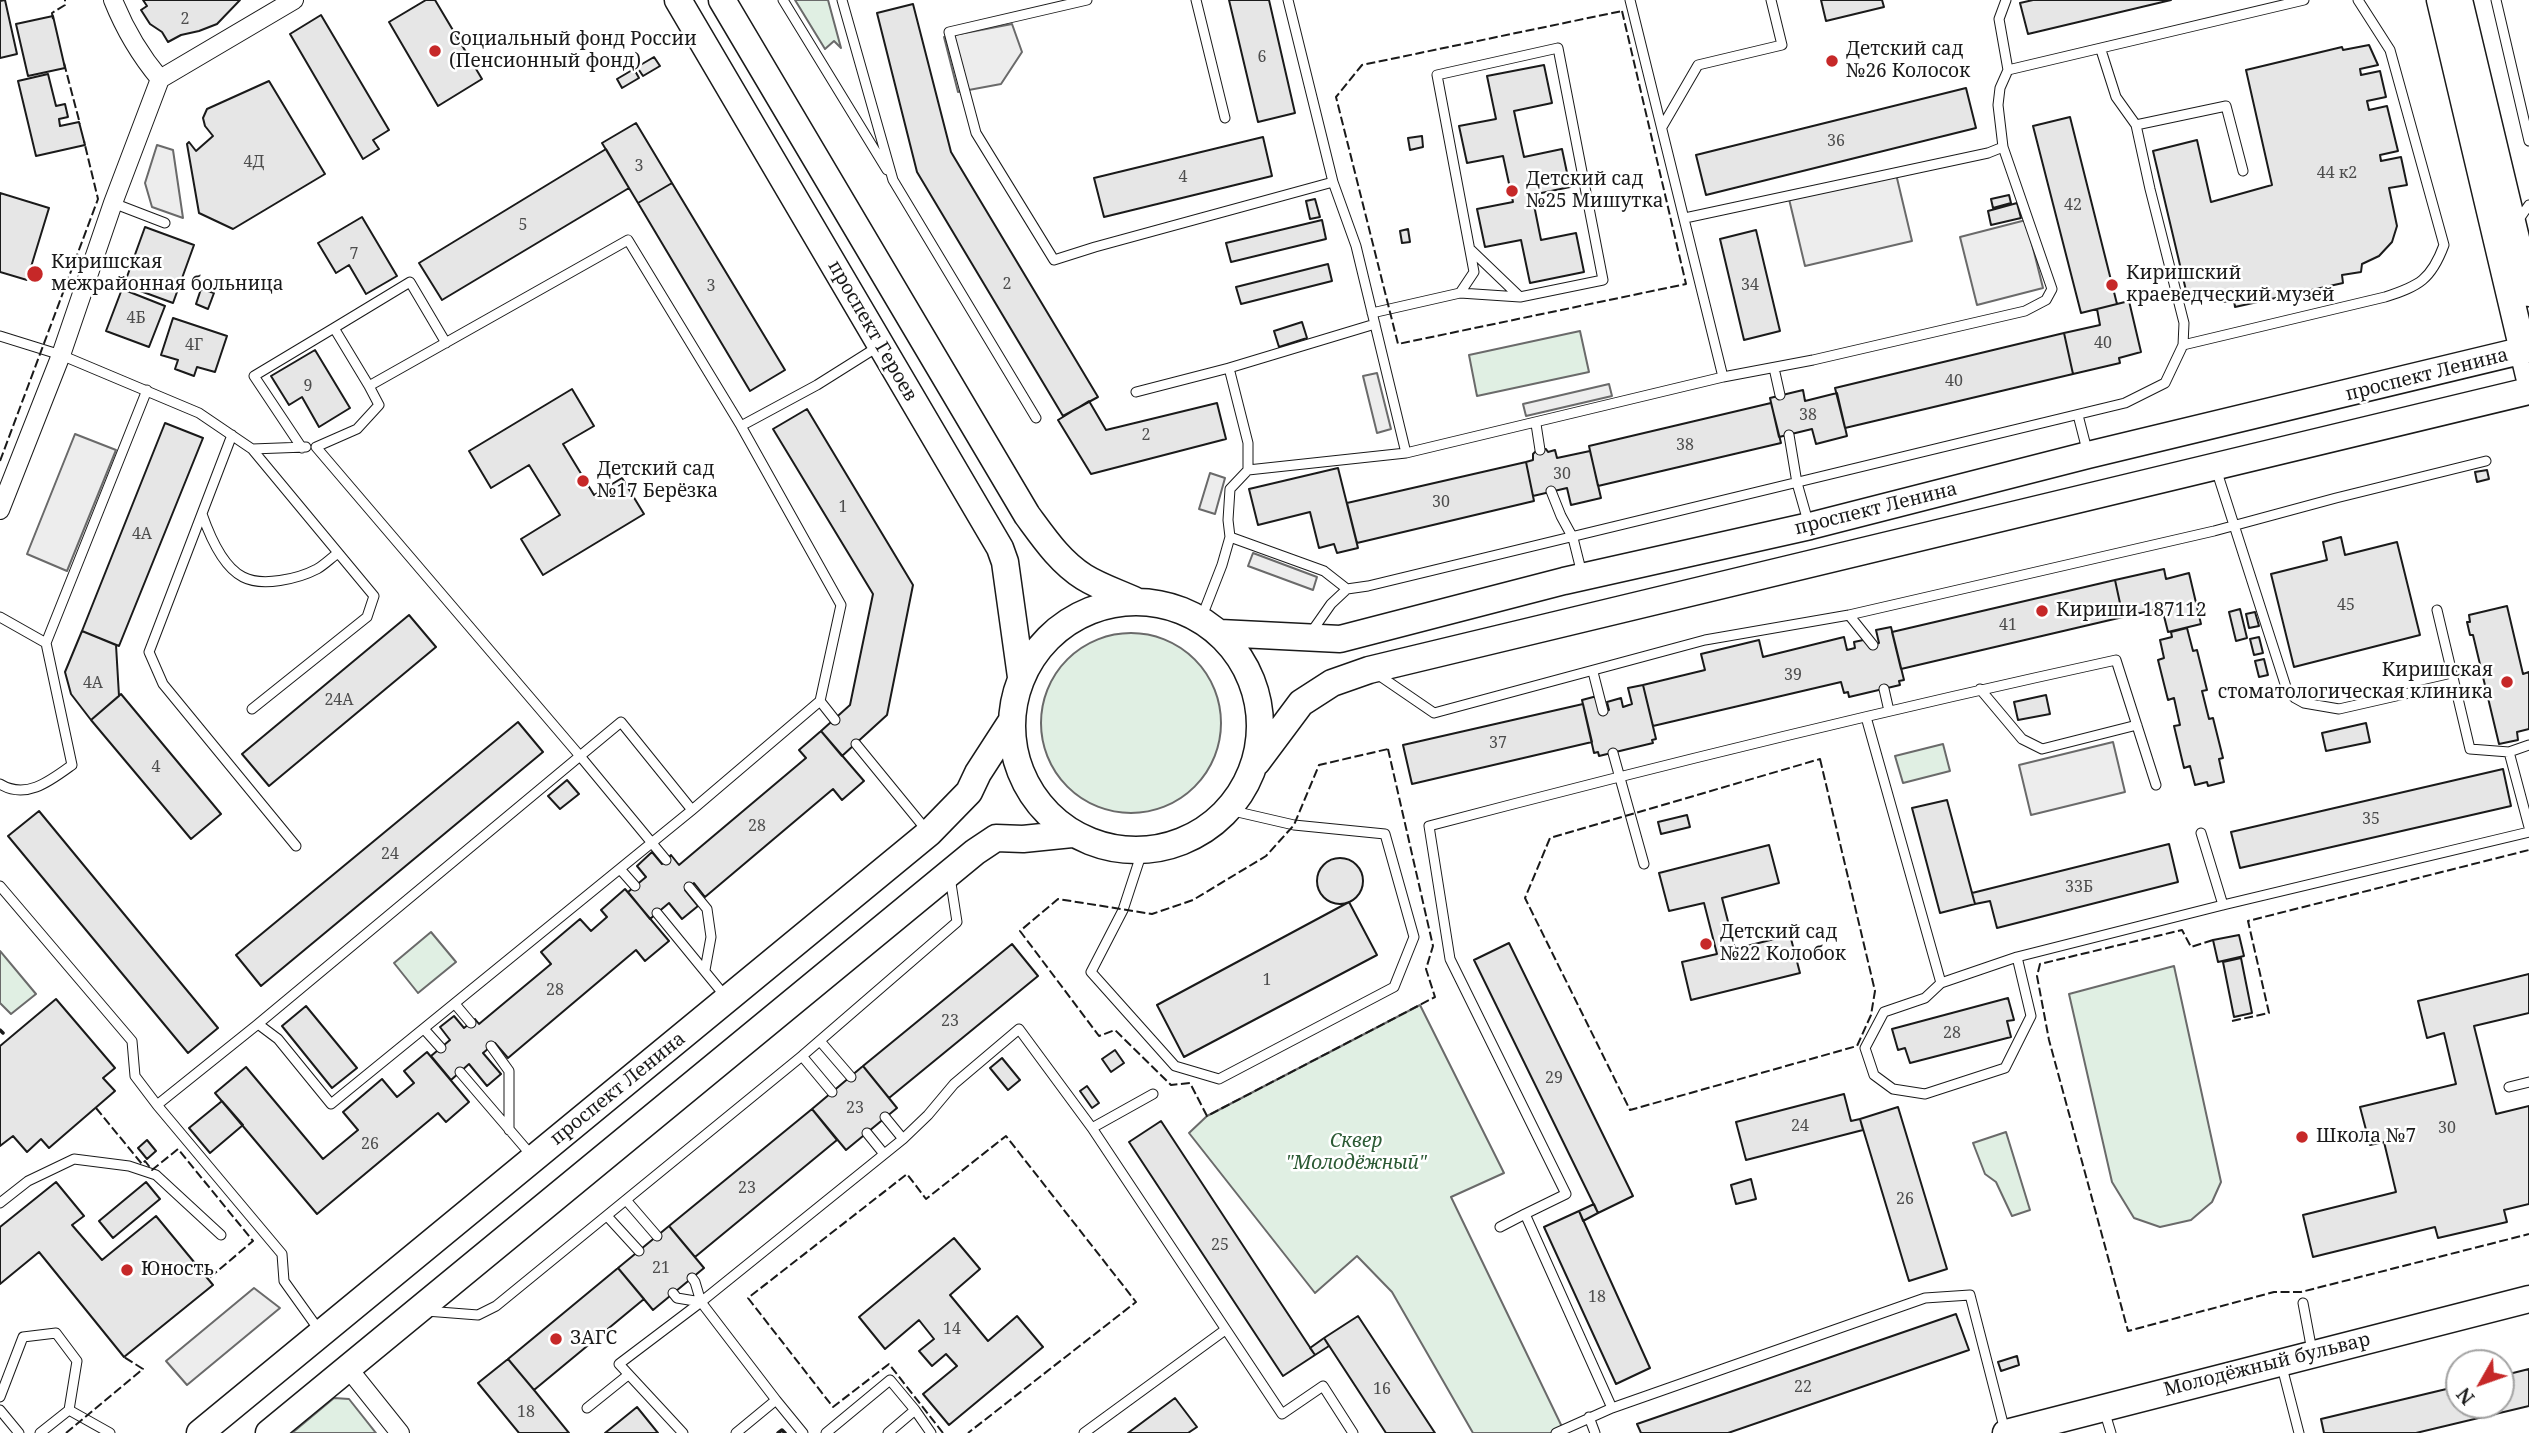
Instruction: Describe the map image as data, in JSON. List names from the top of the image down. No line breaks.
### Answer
{"streets":{"main road":["проспект Героев","проспект Ленина","Молодёжный бульвар"]},"crossings":[["проспект Героев","проспект Ленина"]],"parks":["Сквер \"Молодёжный\""],"places":["Социальный фонд России (Пенсионный фонд)","Детский сад №26 Колосок","Детский сад №25 Мишутка","Киришская межрайонная больница","Киришский краеведческий музей","Детский сад №17 Берёзка","Кириши 187112","Киришская стоматологическая клиника","Детский сад №22 Колобок","Школа №7","Юность","ЗАГС"],"house_numbers":["2","6","36","4Д","3","44 к2","4","42","5","7","2","34","3","4Б","40","4Г","40","9","38","2","38","30","30","1","4А","45","41","39","4А","24А","37","4","35","28","24","33Б","1","28","23","28","29","23","24","30","26","23","26","25","21","18","14","22","16","18"],"north":"bottom left"}
